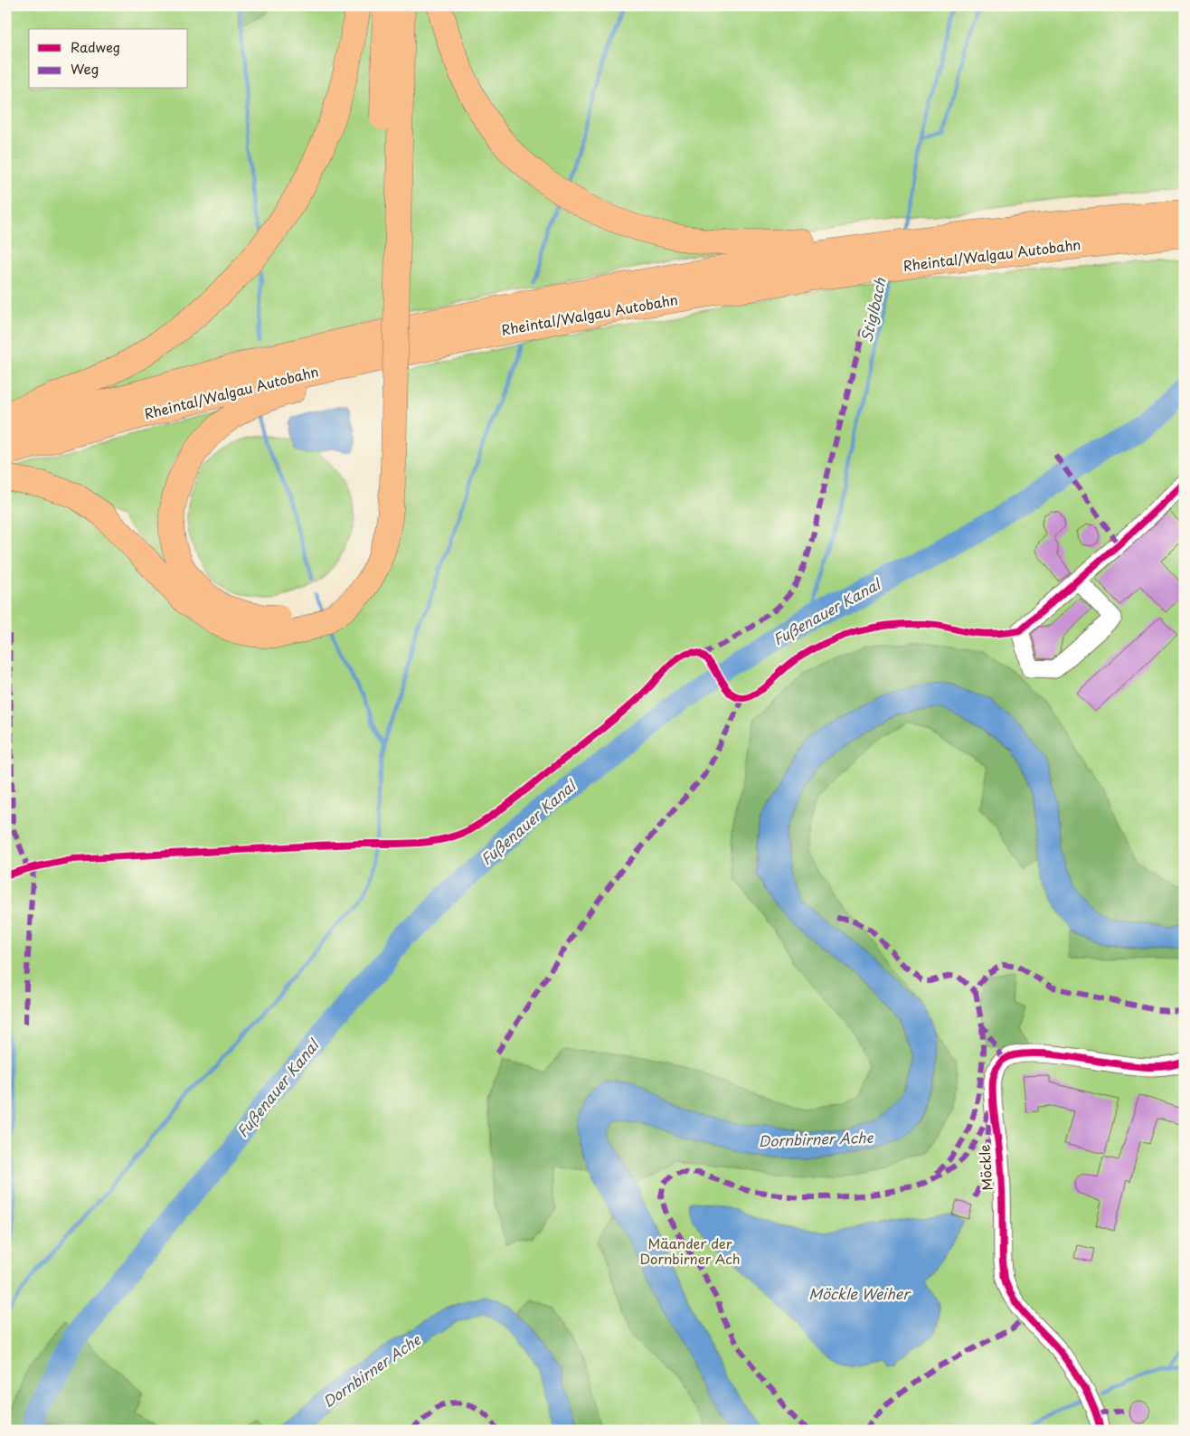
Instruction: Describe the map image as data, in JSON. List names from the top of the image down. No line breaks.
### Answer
{"streets":{"highway":["Rheintal/Walgau Autobahn"],"street":["Möckle"]},"water":["Stiglbach","Fußenauer Kanal","Dornbirner Ache","Möckle Weiher"],"parks":["Mäander der Dornbirner Ach"],"legend":["Radweg","Weg"]}
